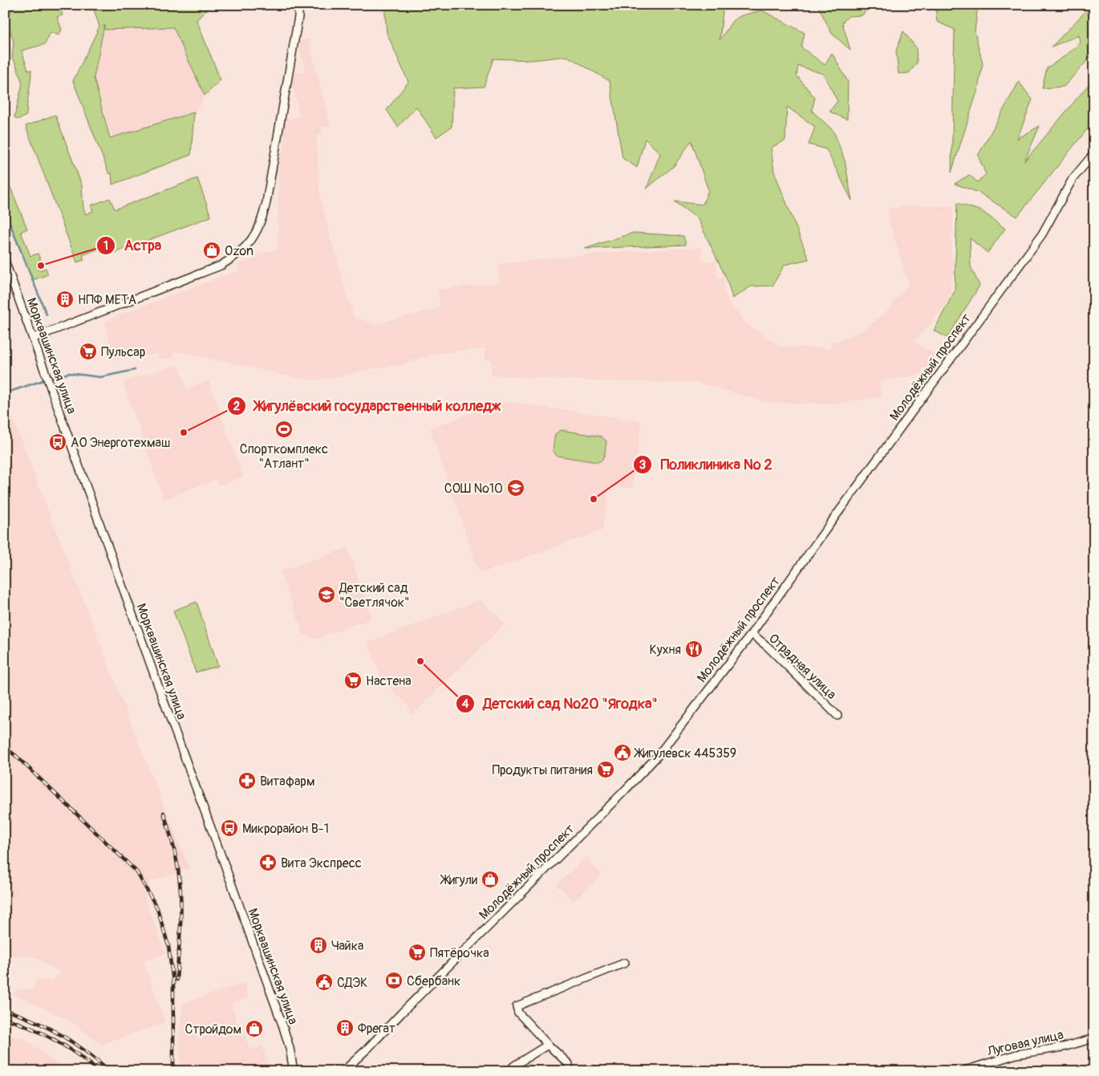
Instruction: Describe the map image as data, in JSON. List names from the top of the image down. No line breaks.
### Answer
{"streets":{"street":["Морквашинская улица","Молодёжный проспект","Отрадная улица","Луговая улица"]},"crossings":[["Молодёжный проспект","Отрадная улица"]],"places":{"shop":["Ozon","Жигули","Стройдом"],"other":["Астра","Жигулёвский государственный колледж","Поликлиника № 2","Детский сад №20 \"Ягодка\""],"building":["НПФ МЕТА","Чайка","Фрегат"],"supermarket":["Пульсар","Настена","Продукты питания","Пятёрочка"],"sports":["Спорткомплекс \"Атлант\""],"bus stop":["АО Энерготехмаш","Микрорайон В-1"],"school or university":["СОШ №10","Детский сад \"Светлячок\""],"restaurant":["Кухня"],"public building":["Жигулевск 445359","СДЭК"],"pharmacy":["Витафарм","Вита Экспресс"],"bank":["Сбербанк"]}}
